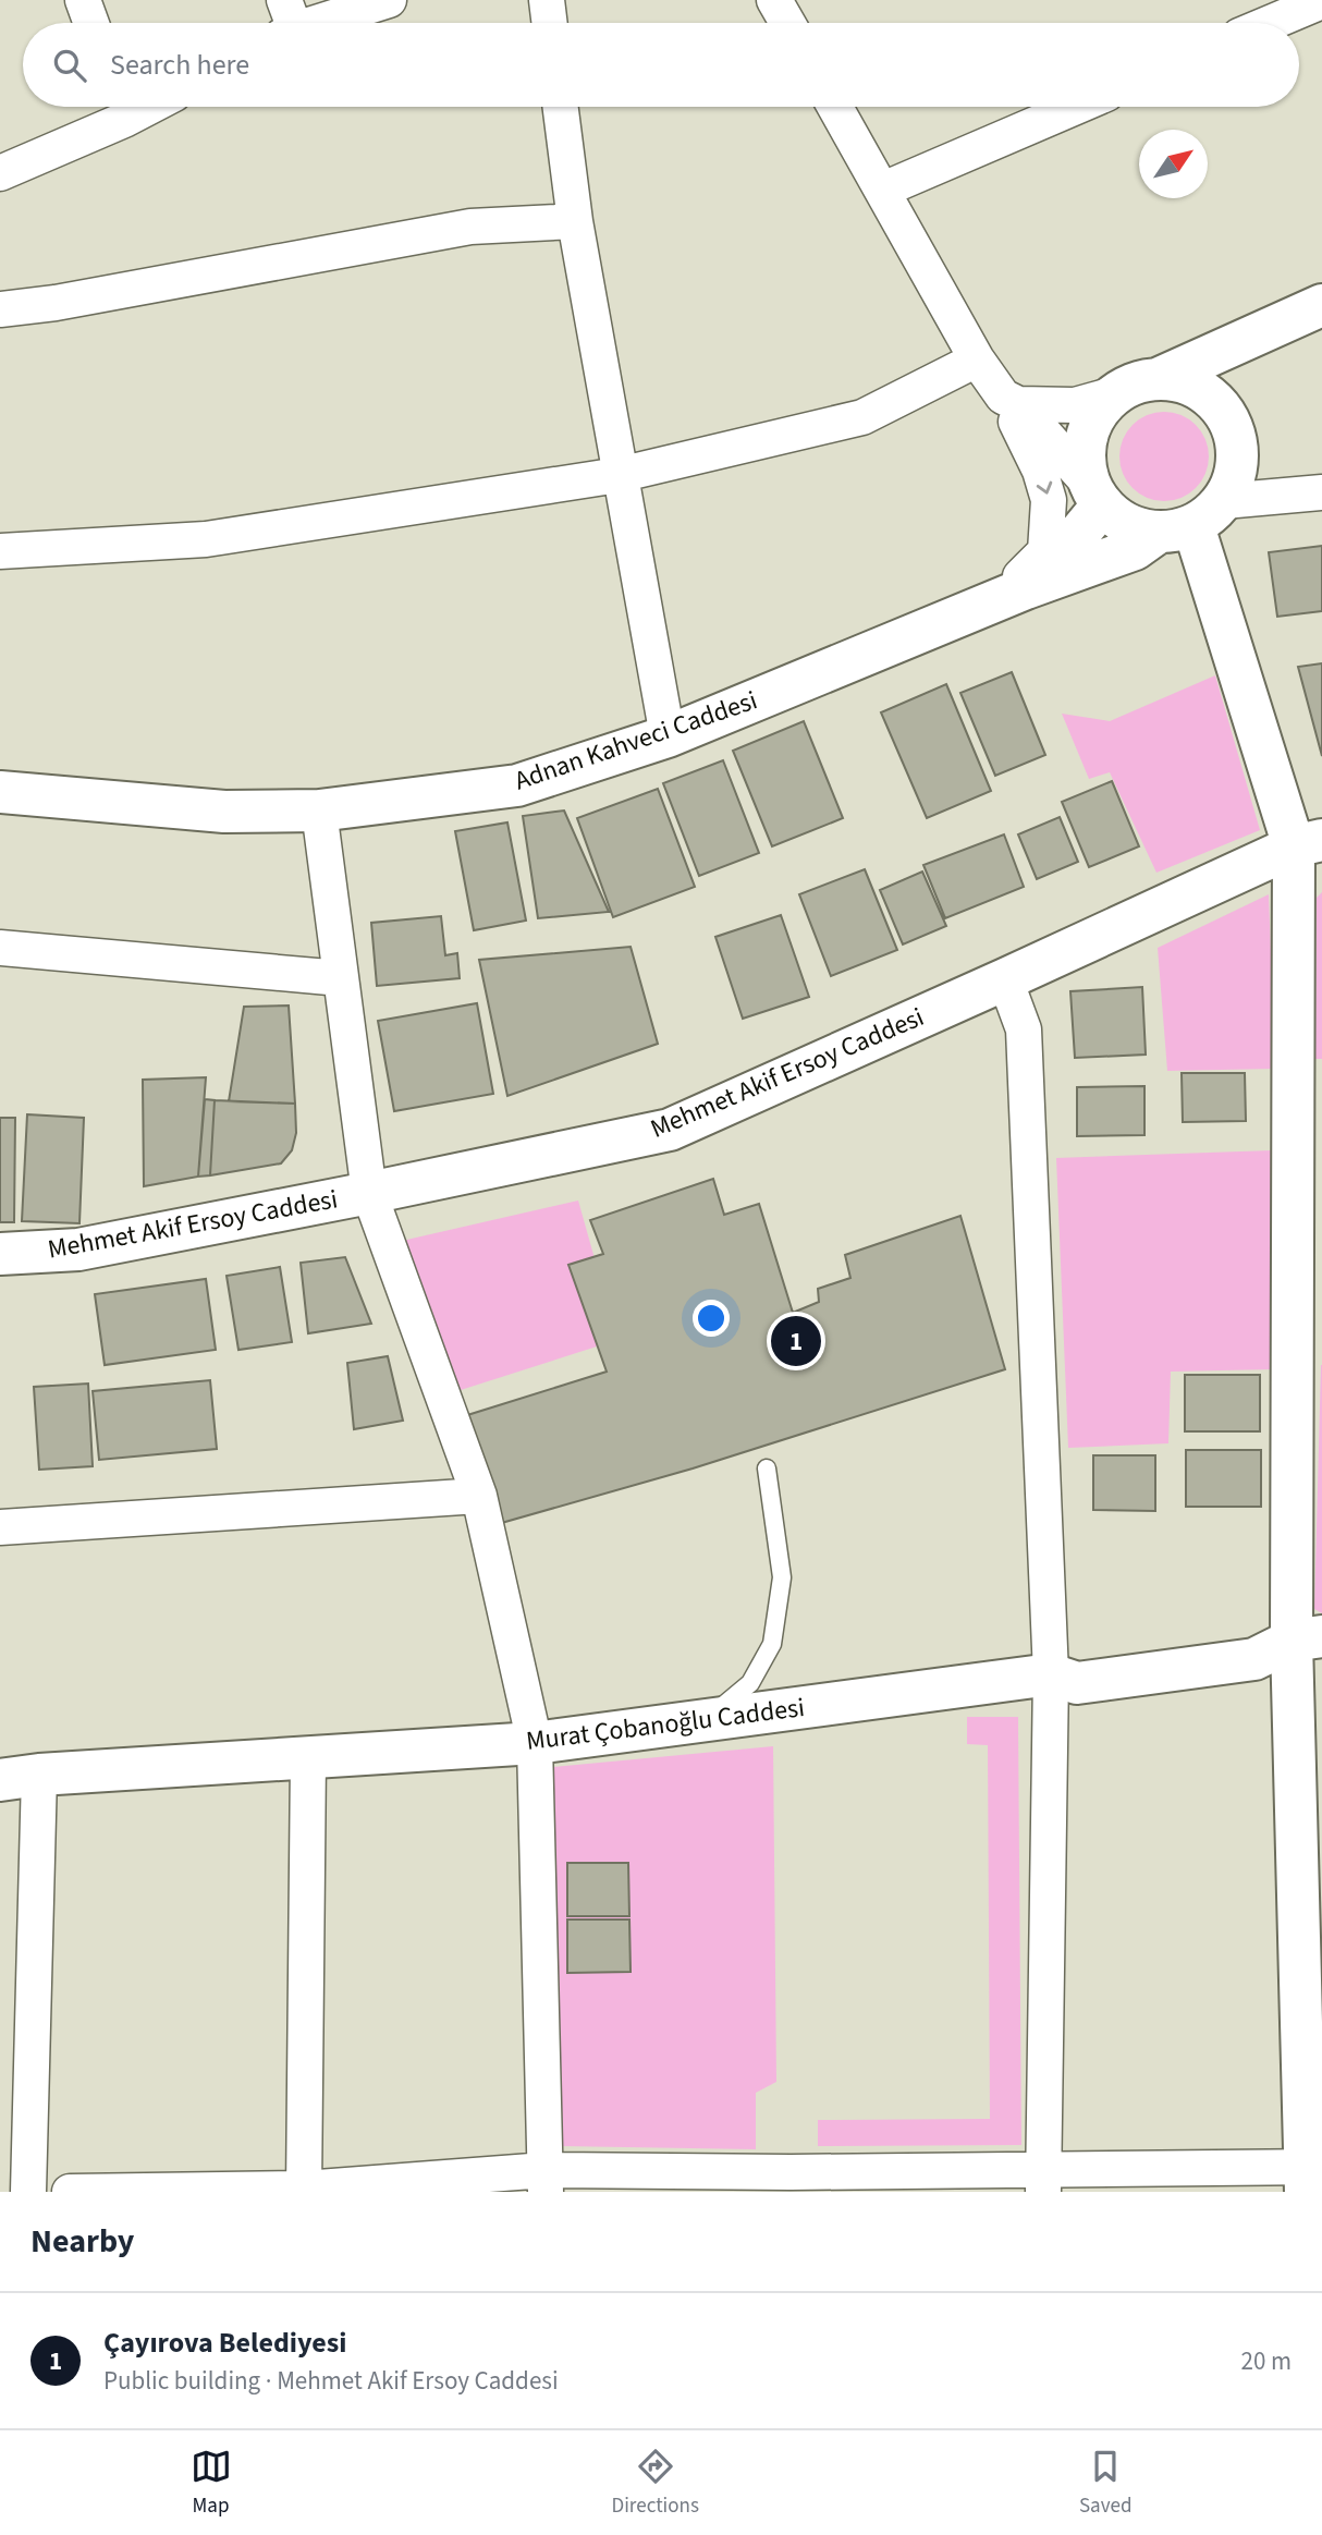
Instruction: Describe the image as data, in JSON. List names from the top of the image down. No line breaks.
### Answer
{"streets":{"street":["Adnan Kahveci Caddesi","Mehmet Akif Ersoy Caddesi","Murat Çobanoğlu Caddesi"]},"north":"top right","page":{"search":"Search here","pins":"1","heading":"Nearby","list":[{"mark":"1","name":"Çayırova Belediyesi","note":"Public building · Mehmet Akif Ersoy Caddesi","value":"20 m"}],"nav":["Map","Directions","Saved"]}}
